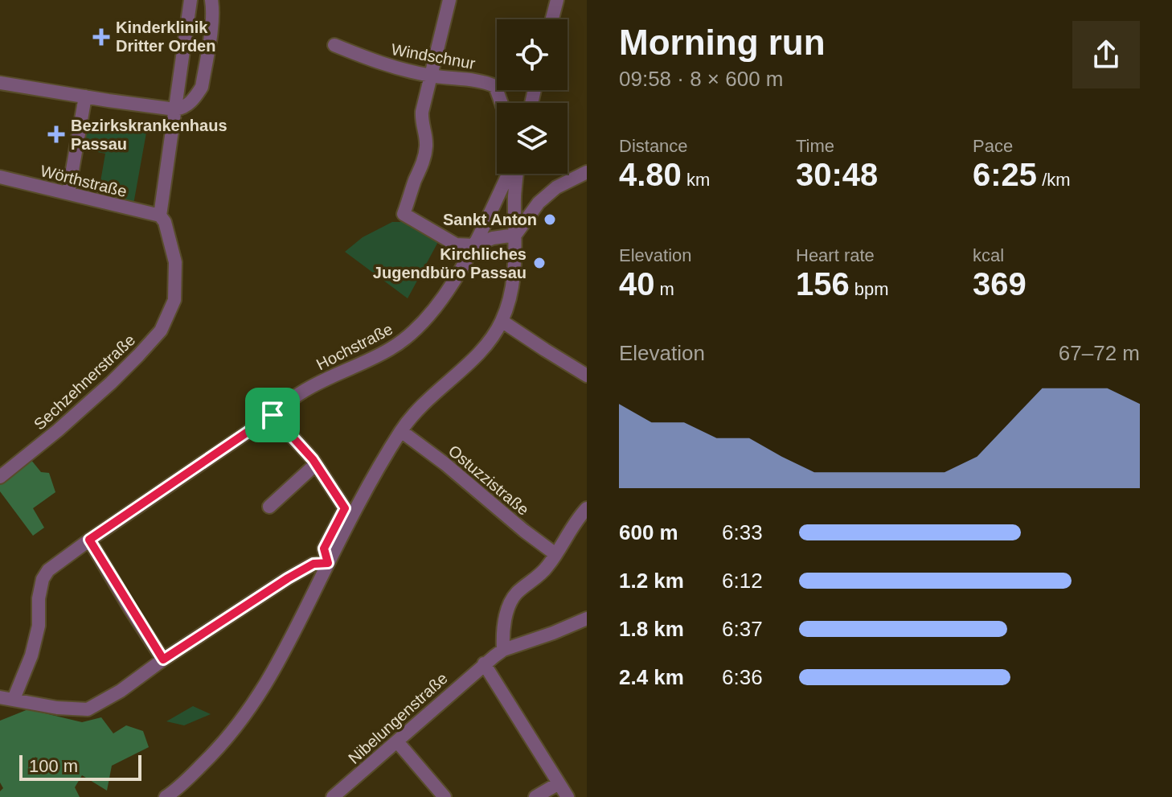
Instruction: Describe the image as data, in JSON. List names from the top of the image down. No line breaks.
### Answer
{"streets":{"street":["Windschnur","Wörthstraße","Hochstraße","Sechzehnerstraße","Ostuzzistraße","Nibelungenstraße"]},"crossings":[["Wörthstraße","Sechzehnerstraße"]],"places":{"health":["Kinderklinik Dritter Orden","Bezirkskrankenhaus Passau"],"other":["Sankt Anton","Kirchliches Jugendbüro Passau"]},"scale_bar":"100 m","page":{"heading":["Morning run","09:58 · 8 × 600 m"],"stats":[["Distance","4.80 km"],["Time","30:48"],["Pace","6:25 /km"],["Elevation","40 m"],["Heart rate","156 bpm"],["kcal","369"]],"chart":["Elevation","67–72 m"],"list":[{"name":"600 m","note":"6:33"},{"name":"1.2 km","note":"6:12"},{"name":"1.8 km","note":"6:37"},{"name":"2.4 km","note":"6:36"}],"scale":"100 m"}}
